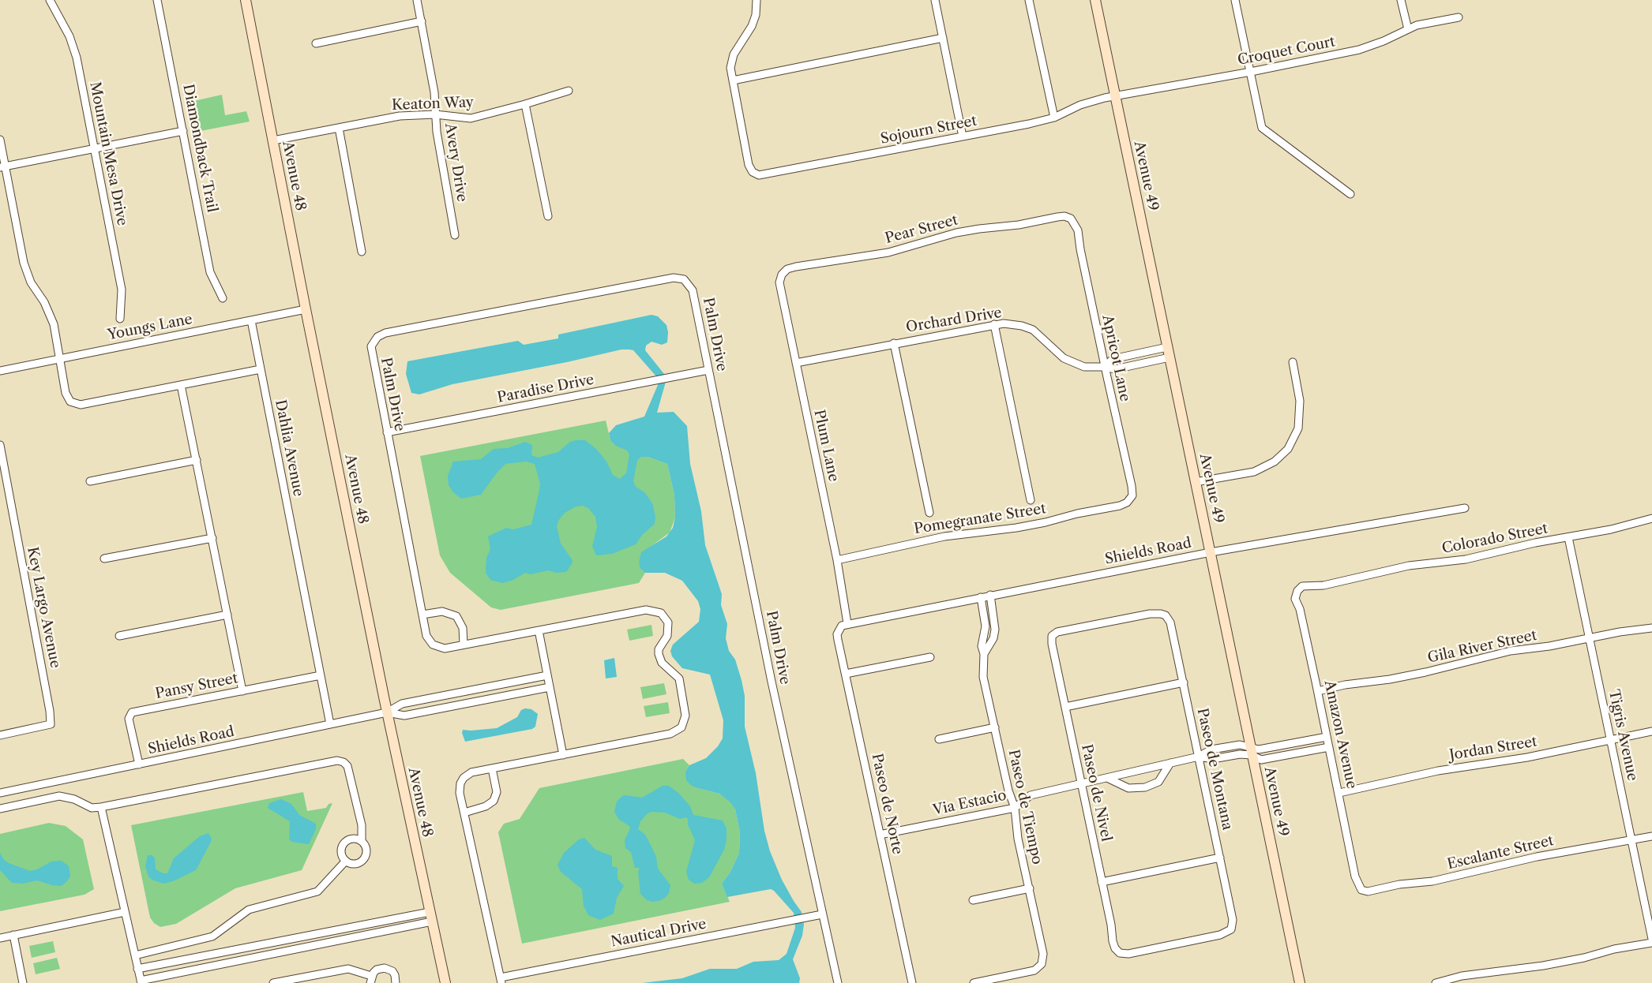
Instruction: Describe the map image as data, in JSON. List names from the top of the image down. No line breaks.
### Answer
{"streets":{"street":["Croquet Court","Keaton Way","Sojourn Street","Diamondback Trail","Mountain Mesa Drive","Avery Drive","Avenue 48","Avenue 49","Pear Street","Orchard Drive","Youngs Lane","Palm Drive","Apricot Lane","Paradise Drive","Plum Lane","Dahlia Avenue","Pomegranate Street","Colorado Street","Shields Road","Key Largo Avenue","Gila River Street","Pansy Street","Amazon Avenue","Tigris Avenue","Jordan Street","Paseo de Montana","Paseo de Nivel","Via Estacio","Paseo de Norte","Paseo de Tiempo","Escalante Street","Nautical Drive"]},"crossings":[["Croquet Court","Sojourn Street"],["Croquet Court","Avenue 49"],["Keaton Way","Avery Drive"],["Keaton Way","Avenue 48"],["Sojourn Street","Avenue 49"],["Avenue 48","Youngs Lane"],["Avenue 48","Shields Road"],["Avenue 49","Orchard Drive"],["Avenue 49","Shields Road"],["Avenue 49","Via Estacio"],["Pear Street","Apricot Lane"],["Pear Street","Plum Lane"],["Orchard Drive","Apricot Lane"],["Orchard Drive","Plum Lane"],["Youngs Lane","Dahlia Avenue"],["Palm Drive","Paradise Drive"],["Palm Drive","Nautical Drive"],["Apricot Lane","Pomegranate Street"],["Plum Lane","Pomegranate Street"],["Plum Lane","Shields Road"],["Dahlia Avenue","Shields Road"],["Dahlia Avenue","Pansy Street"],["Colorado Street","Amazon Avenue"],["Colorado Street","Tigris Avenue"],["Shields Road","Pansy Street"],["Shields Road","Paseo de Norte"],["Shields Road","Paseo de Tiempo"],["Gila River Street","Amazon Avenue"],["Gila River Street","Tigris Avenue"],["Amazon Avenue","Jordan Street"],["Amazon Avenue","Escalante Street"],["Tigris Avenue","Jordan Street"],["Tigris Avenue","Escalante Street"],["Paseo de Montana","Paseo de Nivel"],["Paseo de Montana","Via Estacio"],["Paseo de Nivel","Via Estacio"],["Via Estacio","Paseo de Norte"],["Via Estacio","Paseo de Tiempo"]]}
